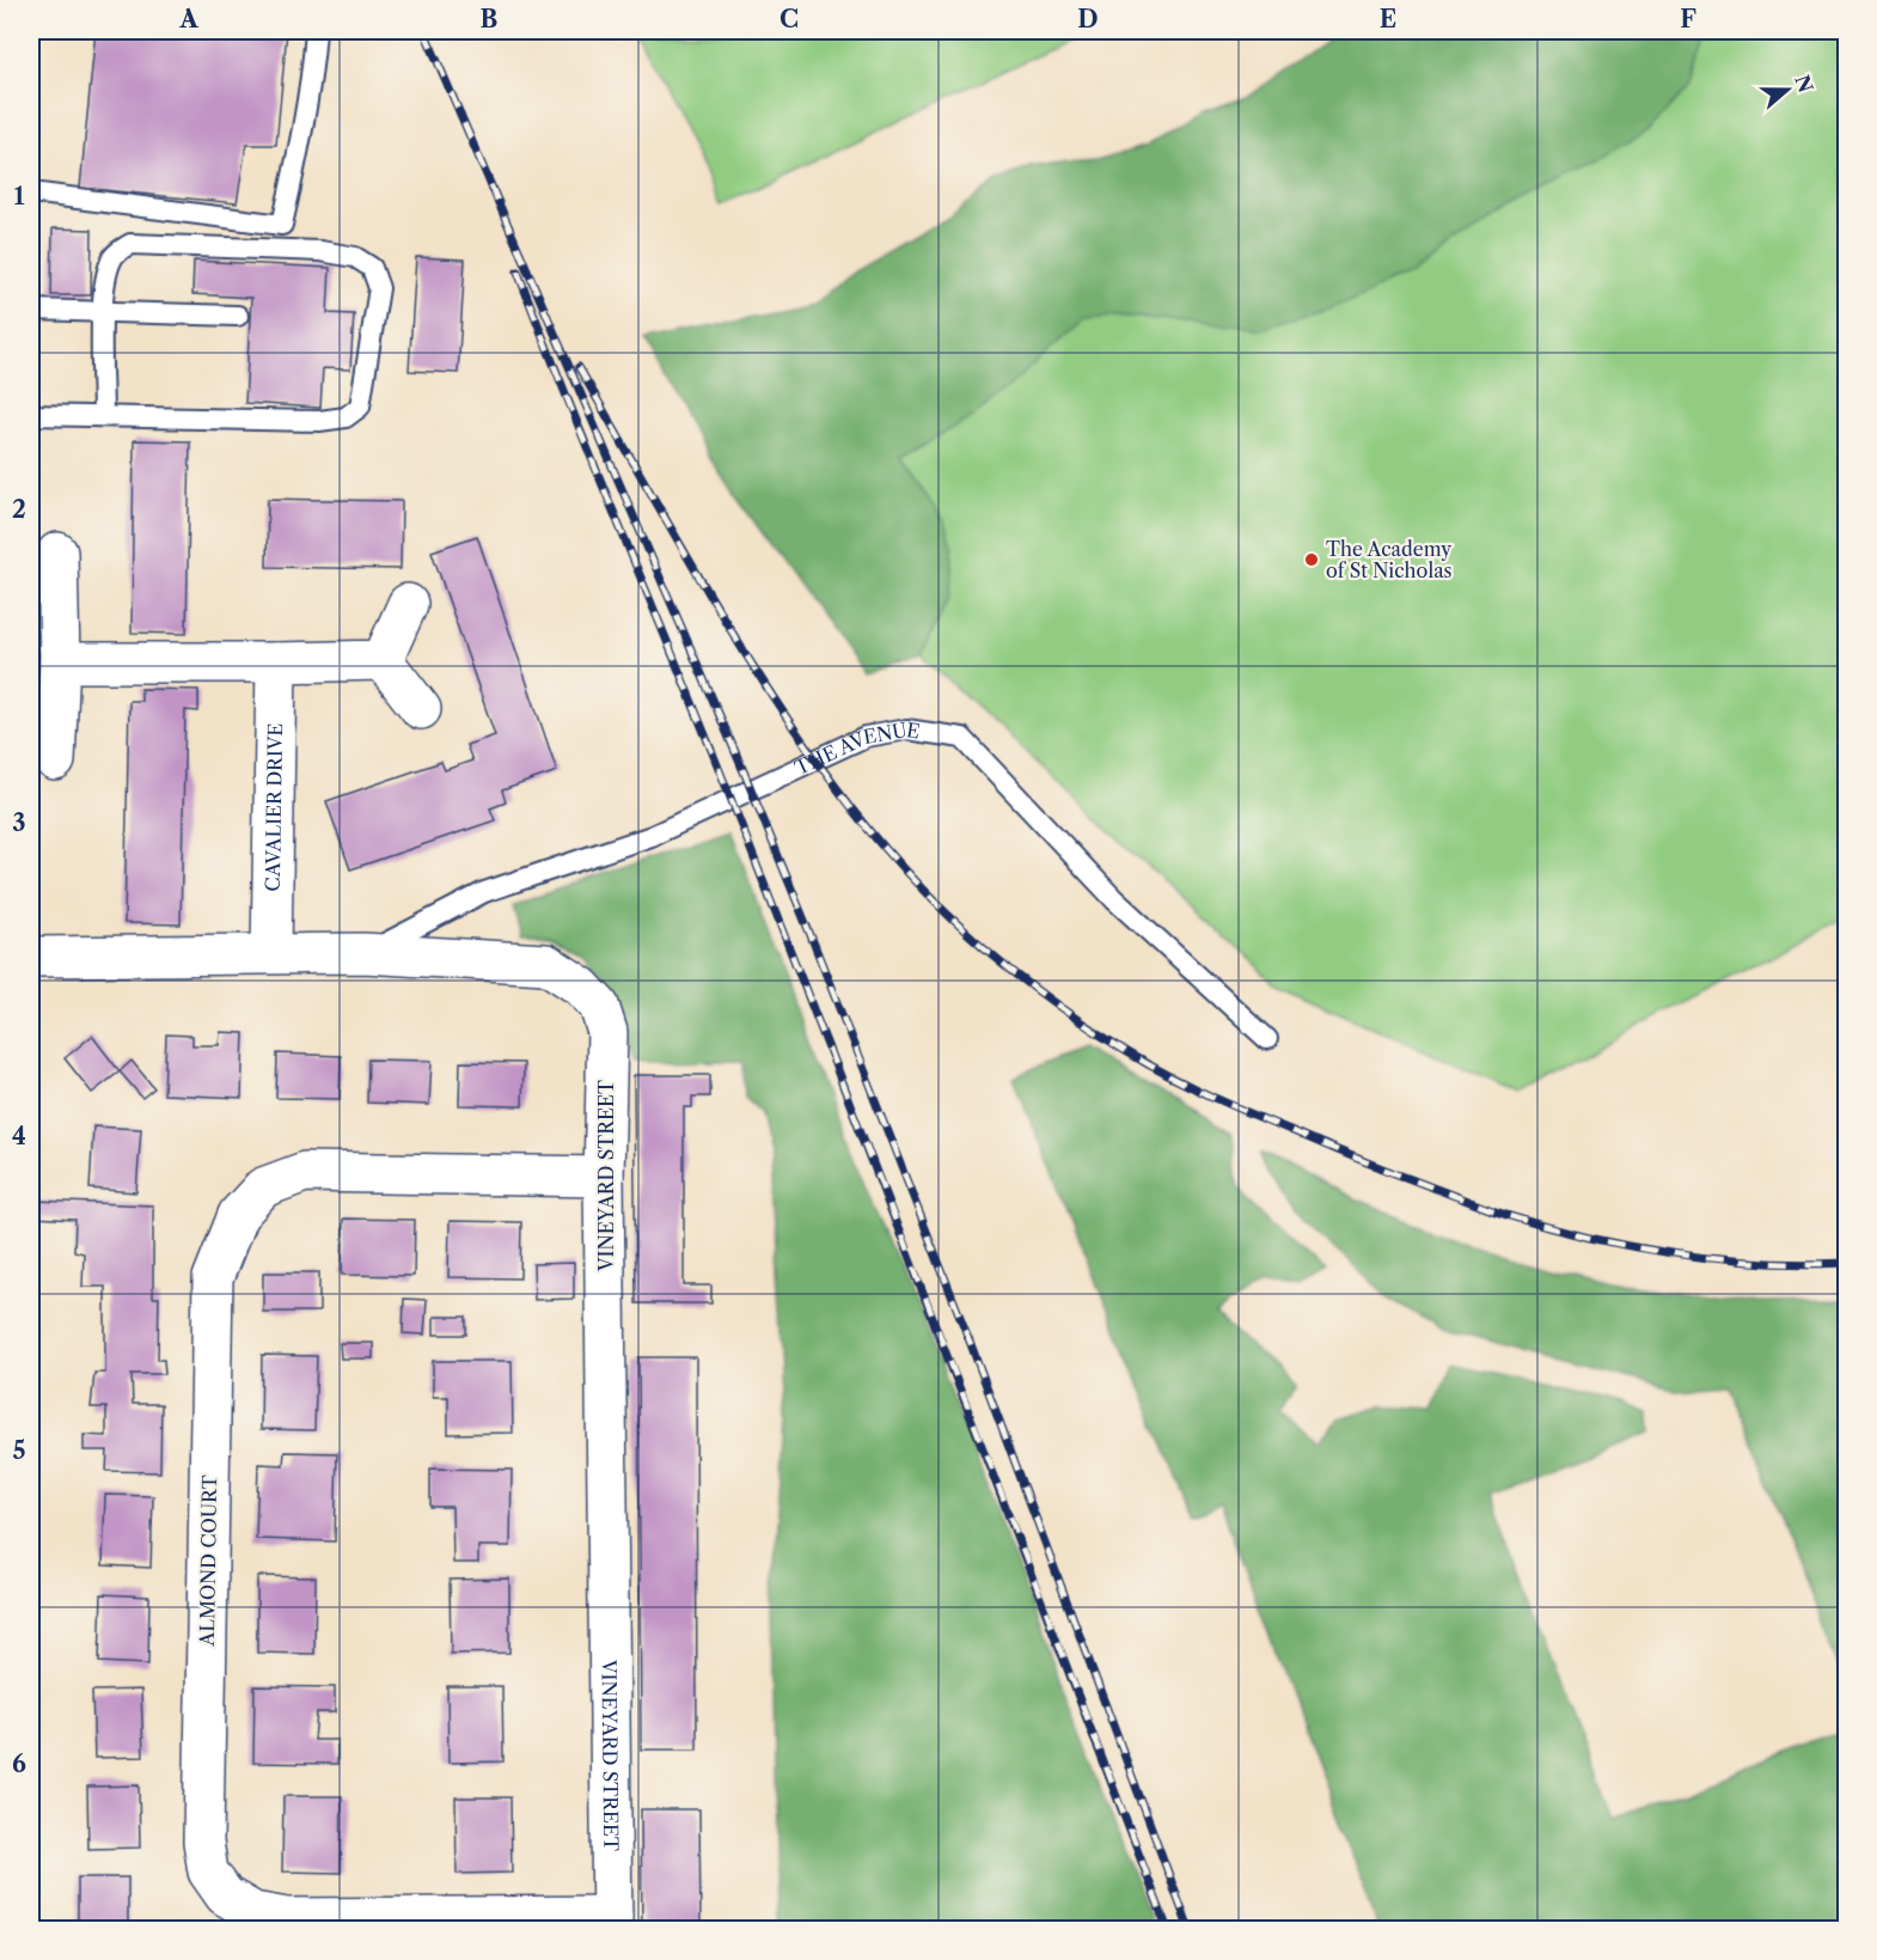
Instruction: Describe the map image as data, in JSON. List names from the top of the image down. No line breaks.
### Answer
{"streets":{"street":["CAVALIER DRIVE","VINEYARD STREET","ALMOND COURT"],"lane":["THE AVENUE"]},"crossings":[["THE AVENUE","VINEYARD STREET"],["CAVALIER DRIVE","VINEYARD STREET"],["VINEYARD STREET","ALMOND COURT"]],"places":["The Academy of St Nicholas"],"north":"right","grid":{"columns":["A","B","C","D","E","F"],"rows":["1","2","3","4","5","6"]}}
